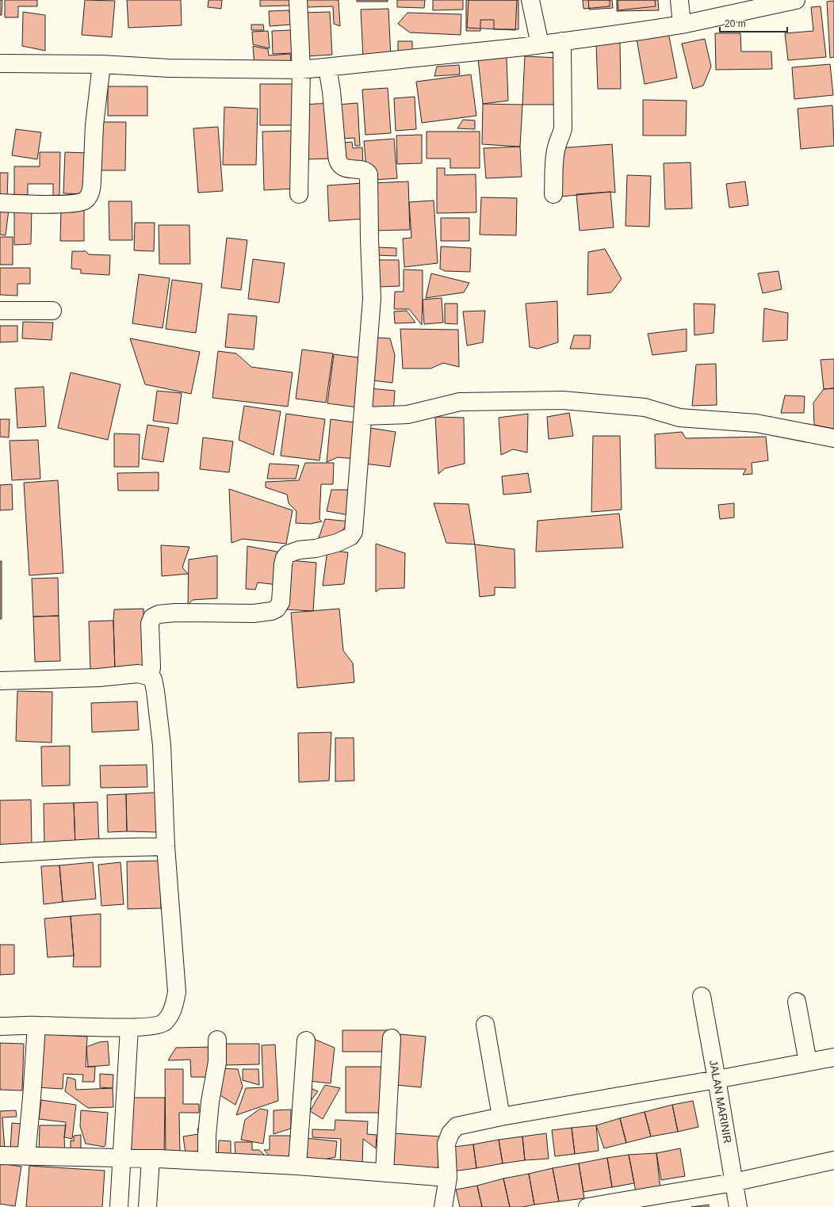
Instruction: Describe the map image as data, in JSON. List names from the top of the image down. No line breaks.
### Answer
{"streets":{"street":["JALAN MARINIR"]},"scale_bar":"20 m"}
